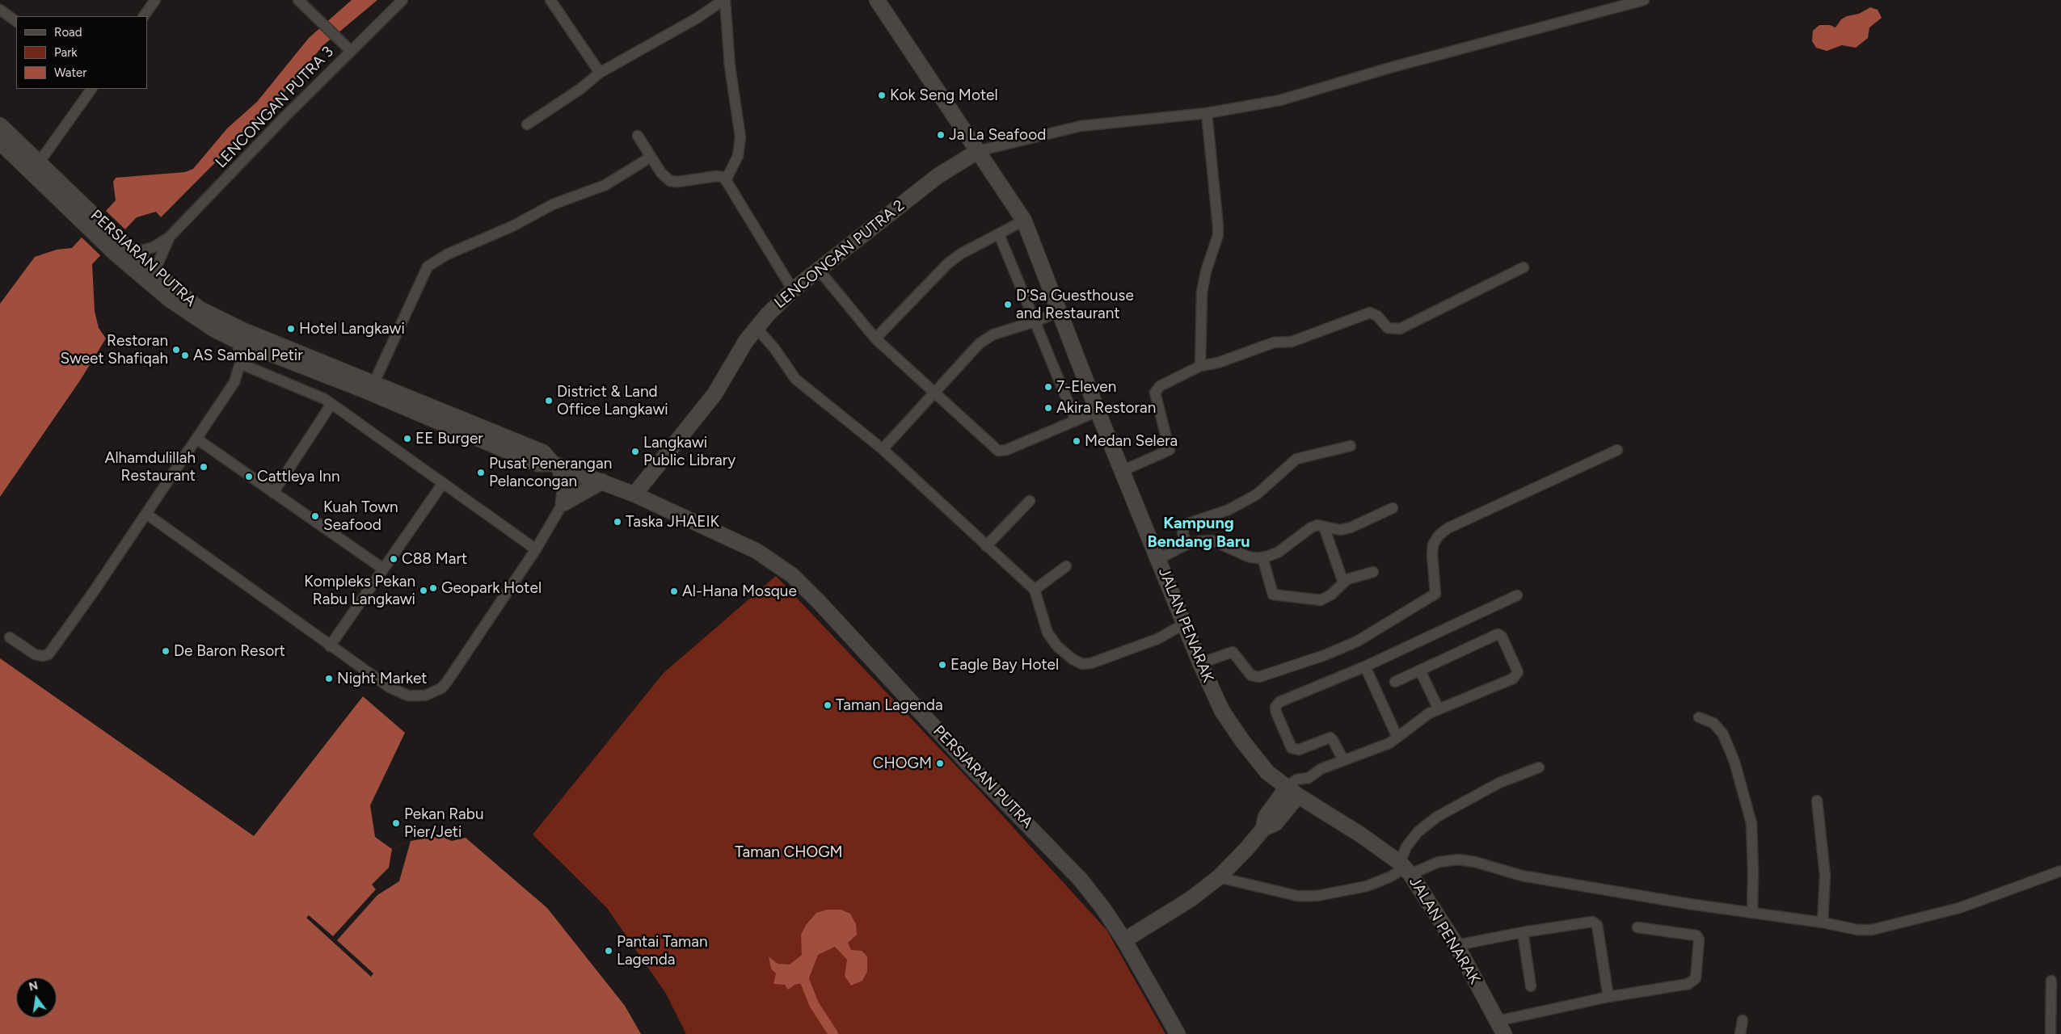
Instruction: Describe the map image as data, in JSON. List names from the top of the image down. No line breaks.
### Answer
{"streets":{"main road":["LENCONGAN PUTRA 2","PERSIARAN PUTRA","JALAN PENARAK"],"street":["LENCONGAN PUTRA 3"]},"crossings":[["LENCONGAN PUTRA 2","PERSIARAN PUTRA"],["LENCONGAN PUTRA 2","JALAN PENARAK"]],"districts":["Kampung Bendang Baru"],"parks":["Taman CHOGM"],"places":["Kok Seng Motel","Ja La Seafood","D'Sa Guesthouse and Restaurant","Hotel Langkawi","Restoran Sweet Shafiqah","AS Sambal Petir","7-Eleven","District & Land Office Langkawi","Akira Restoran","EE Burger","Medan Selera","Langkawi Public Library","Alhamdulillah Restaurant","Pusat Penerangan Pelancongan","Cattleya Inn","Kuah Town Seafood","Taska JHAEIK","C88 Mart","Geopark Hotel","Kompleks Pekan Rabu Langkawi","Al-Hana Mosque","De Baron Resort","Eagle Bay Hotel","Night Market","Taman Lagenda","CHOGM","Pekan Rabu Pier/Jeti","Pantai Taman Lagenda"],"legend":["Road","Park","Water"],"north":"top"}
